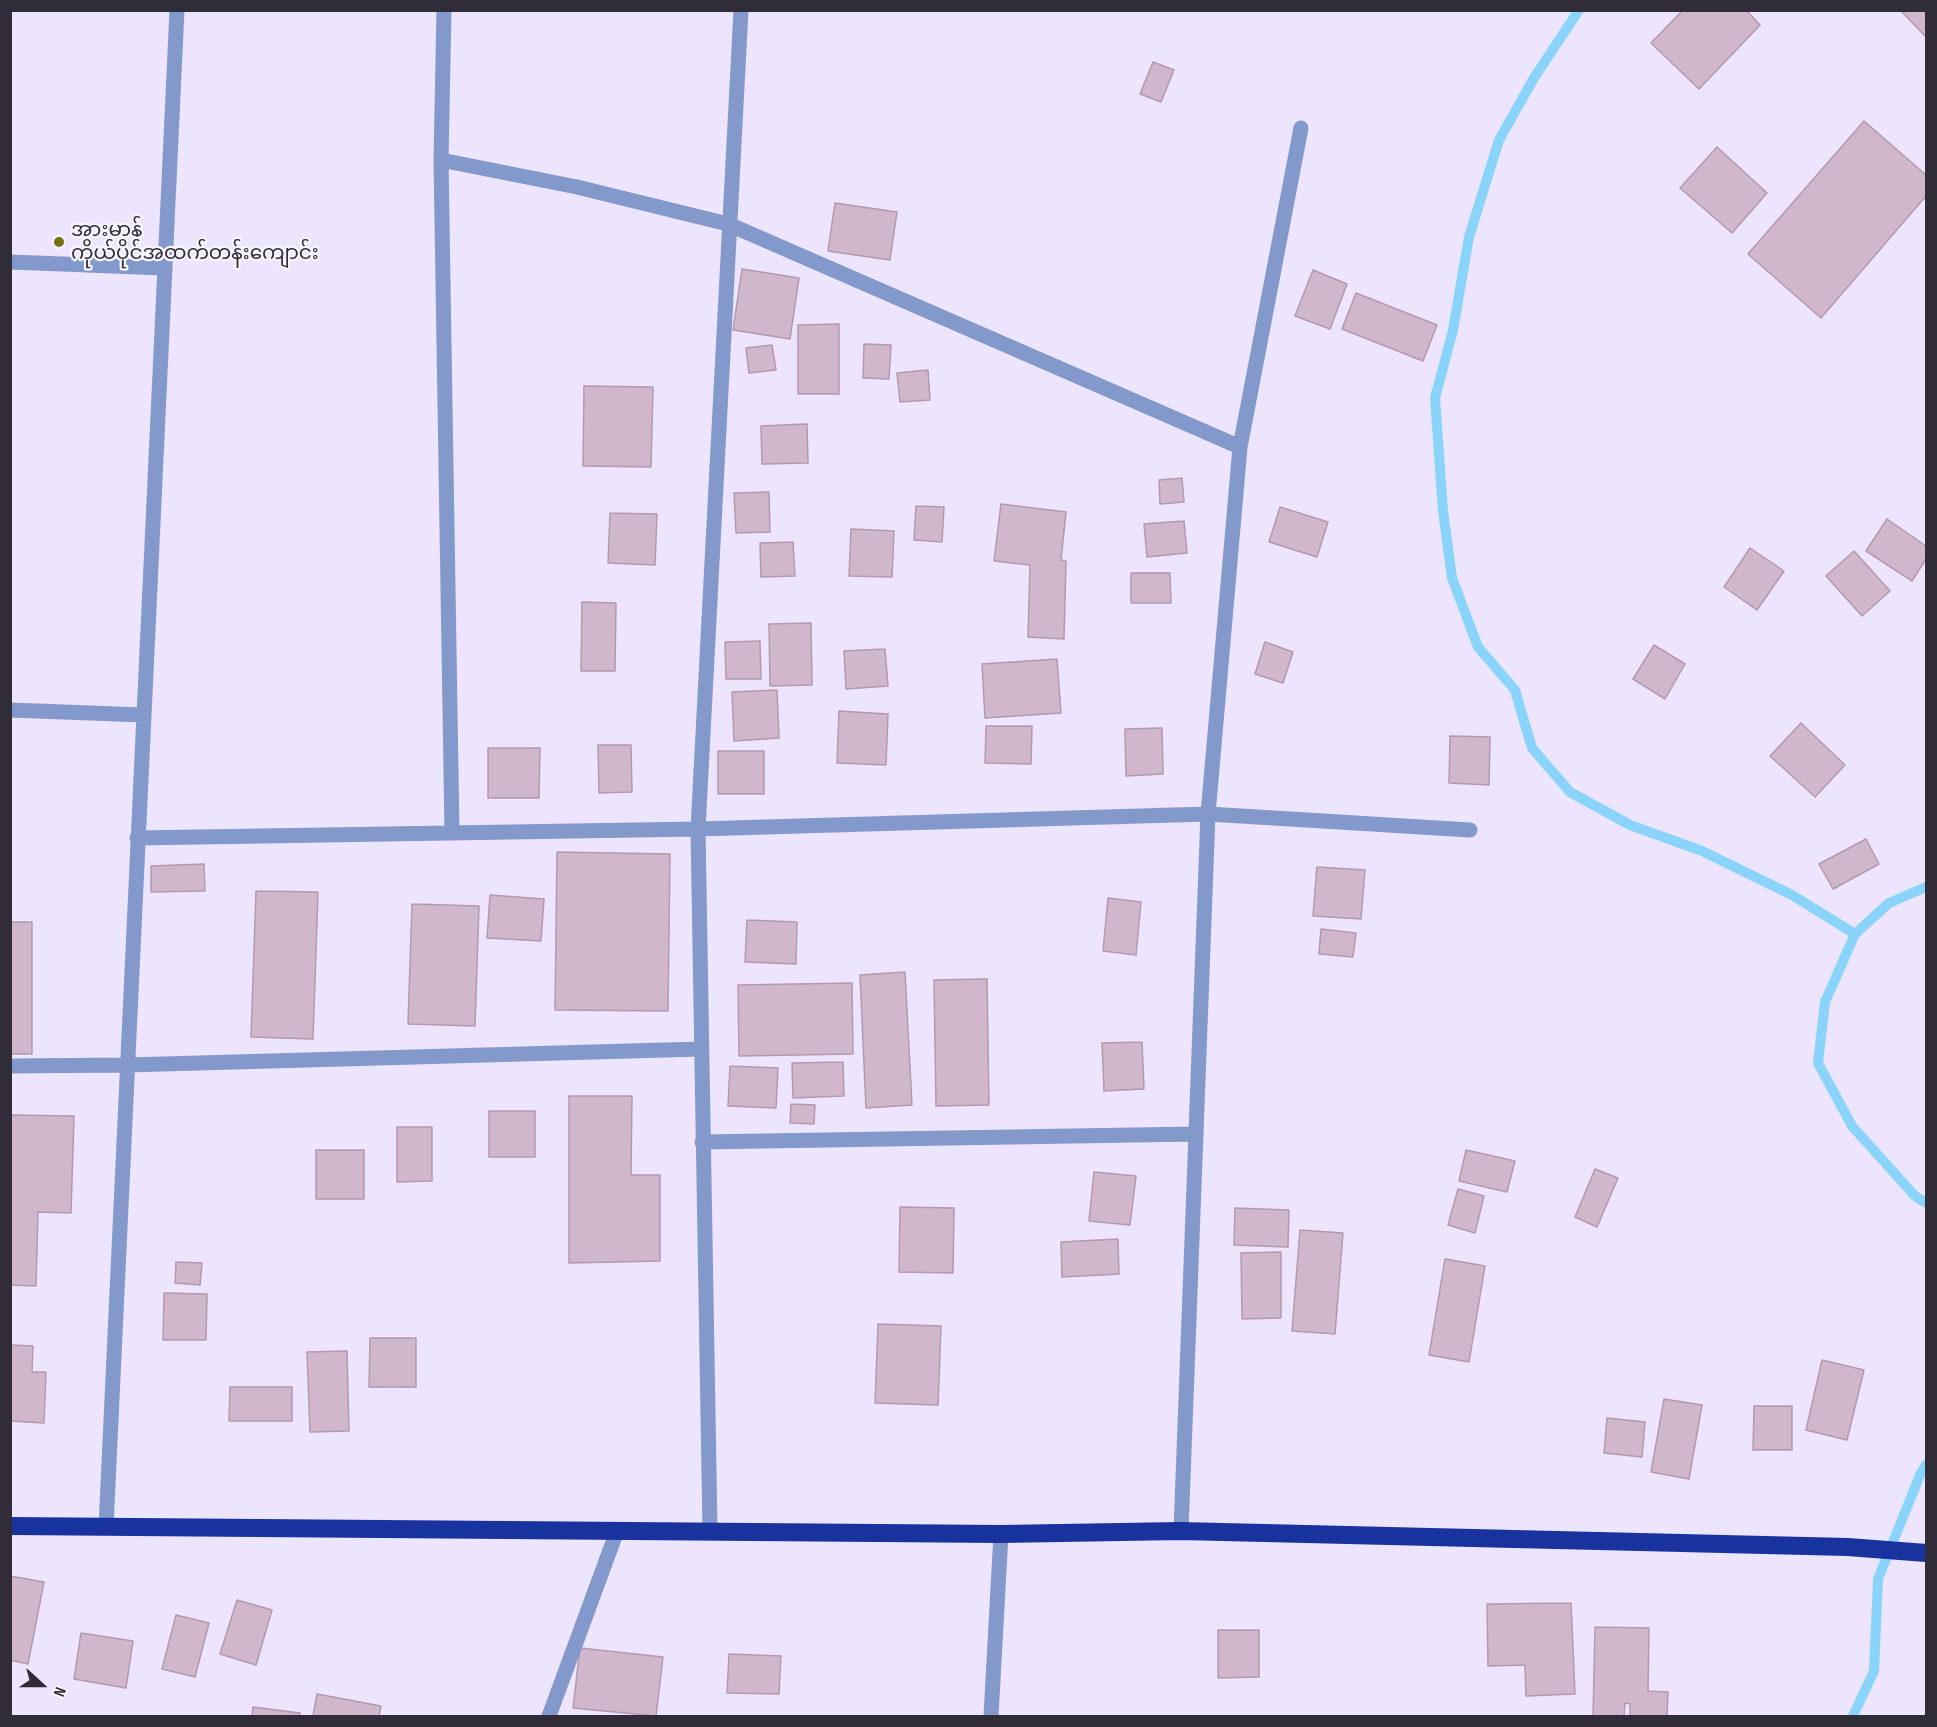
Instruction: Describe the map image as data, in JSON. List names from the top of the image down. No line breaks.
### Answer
{"places":["အားမာန် ကိုယ်ပိုင်အထက်တန်းကျောင်း"],"north":"right"}
